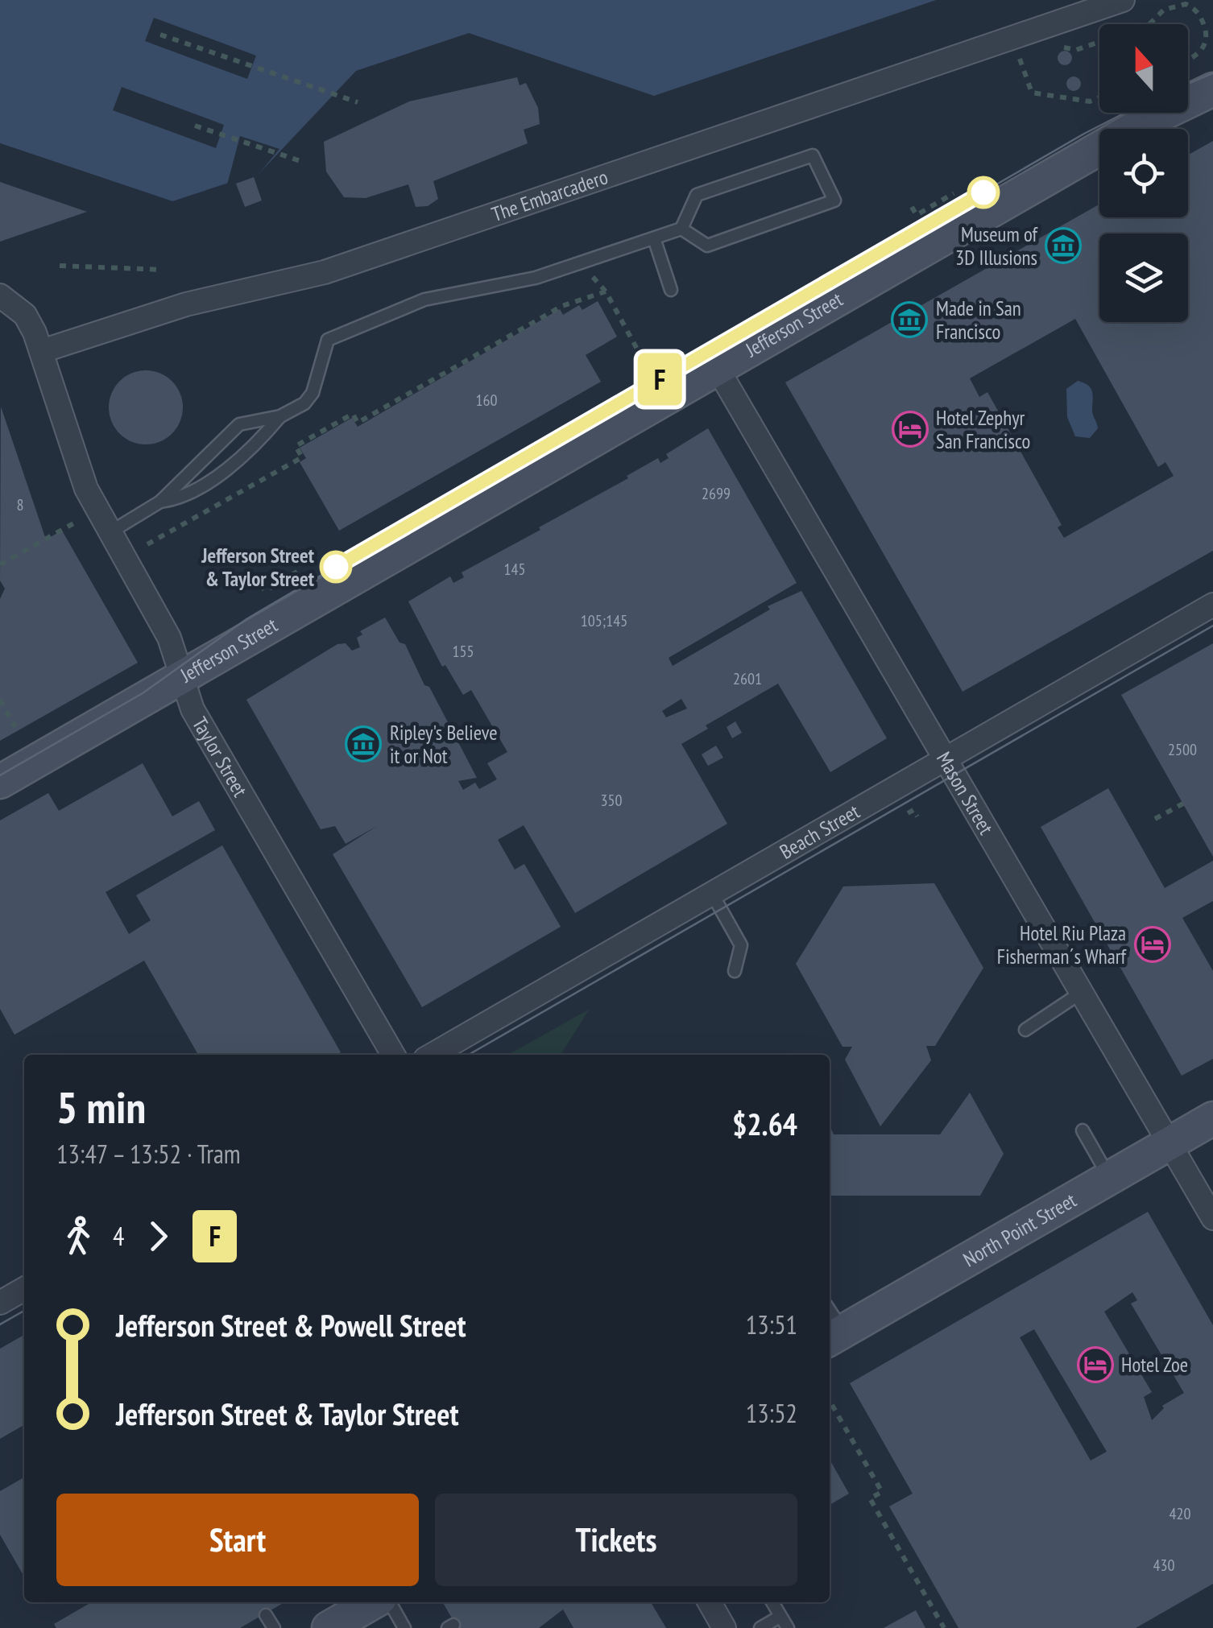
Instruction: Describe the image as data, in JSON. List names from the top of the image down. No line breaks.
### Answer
{"streets":{"street":["The Embarcadero","Jefferson Street","Taylor Street","Mason Street","Beach Street","North Point Street"]},"crossings":[["The Embarcadero","Taylor Street"],["Jefferson Street","Taylor Street"],["Jefferson Street","Mason Street"],["Mason Street","Beach Street"],["Mason Street","North Point Street"]],"places":{"museum":["Museum of 3D Illusions","Made in San Francisco","Ripley's Believe it or Not"],"hotel":["Hotel Zephyr San Francisco","Hotel Riu Plaza Fisherman´s Wharf","Hotel Zoe"],"other":["Jefferson Street & Taylor Street"]},"lines":["tram line F"],"house_numbers":["160","2699","8","145","105;145","155","2601","2500","350","420","430"],"north":"top","page":{"on_map":"F","heading":["5 min","13:47 – 13:52 · Tram","$2.64"],"legs":["4","F"],"list":[{"name":"Jefferson Street & Powell Street","value":"13:51"},{"name":"Jefferson Street & Taylor Street","value":"13:52"}],"buttons":["Start","Tickets"]}}
